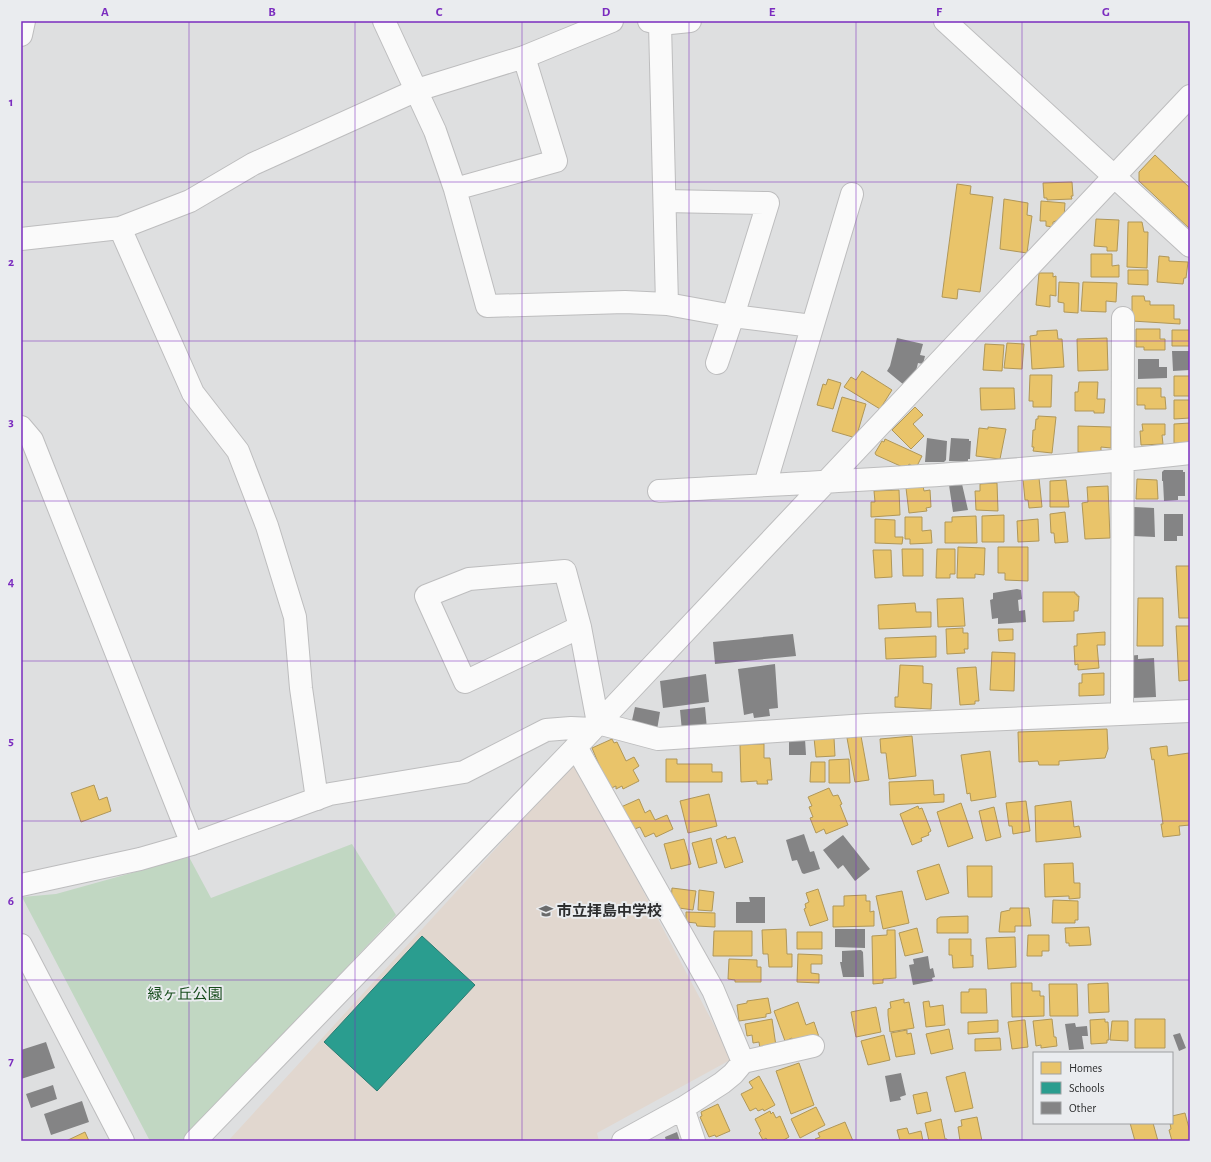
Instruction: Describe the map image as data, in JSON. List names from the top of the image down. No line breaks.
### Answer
{"parks":["緑ヶ丘公園"],"places":{"school or university":["市立拝島中学校"]},"legend":["Homes","Schools","Other"],"grid":{"columns":["A","B","C","D","E","F","G"],"rows":["1","2","3","4","5","6","7"]}}
